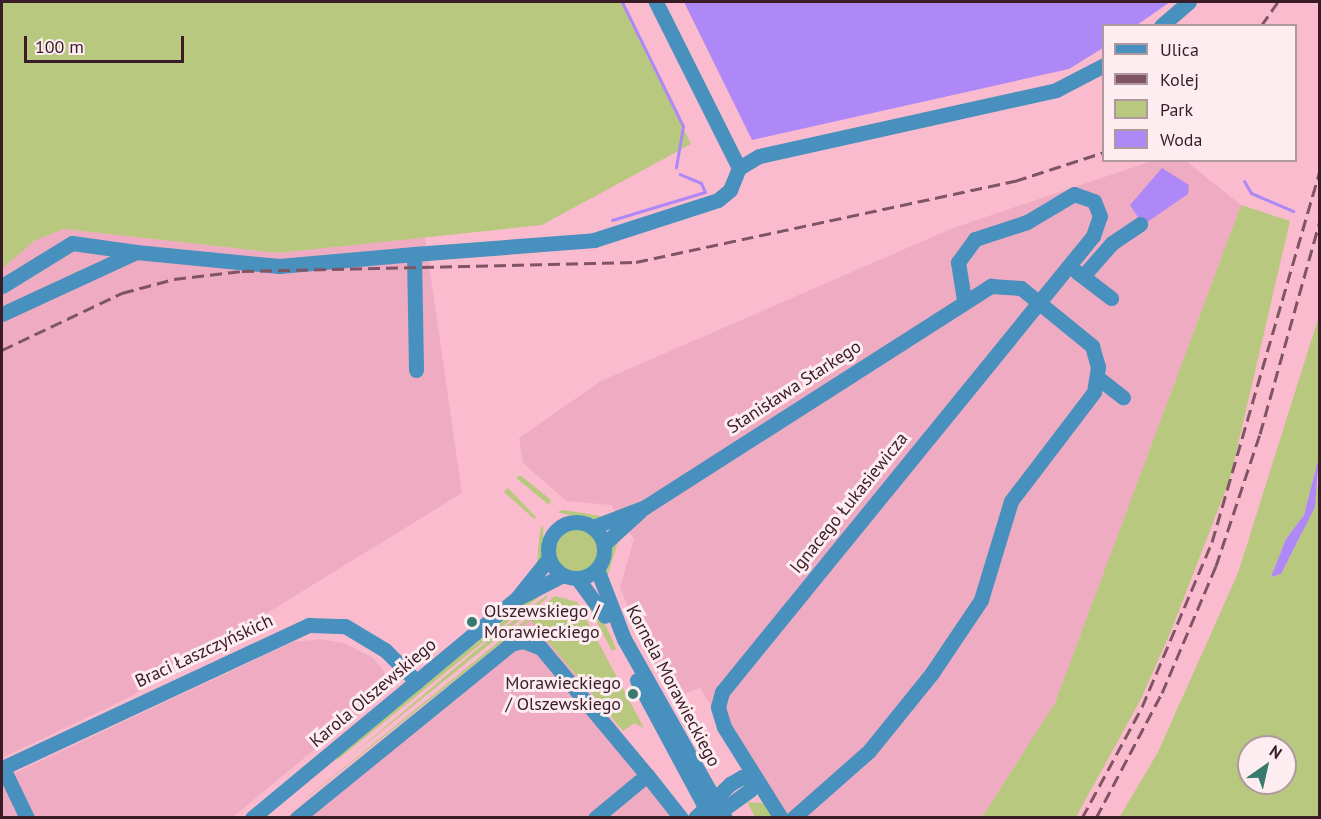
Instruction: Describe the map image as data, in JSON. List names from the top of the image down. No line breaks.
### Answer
{"streets":{"street":["Stanisława Starkego","Ignacego Łukasiewicza","Braci Łaszczyńskich","Kornela Morawieckiego","Karola Olszewskiego"]},"crossings":[["Stanisława Starkego","Ignacego Łukasiewicza"],["Braci Łaszczyńskich","Karola Olszewskiego"],["Kornela Morawieckiego","Karola Olszewskiego"]],"places":["Olszewskiego / Morawieckiego","Morawieckiego / Olszewskiego"],"legend":["Ulica","Kolej","Park","Woda"],"scale_bar":"100 m","north":"top right"}
